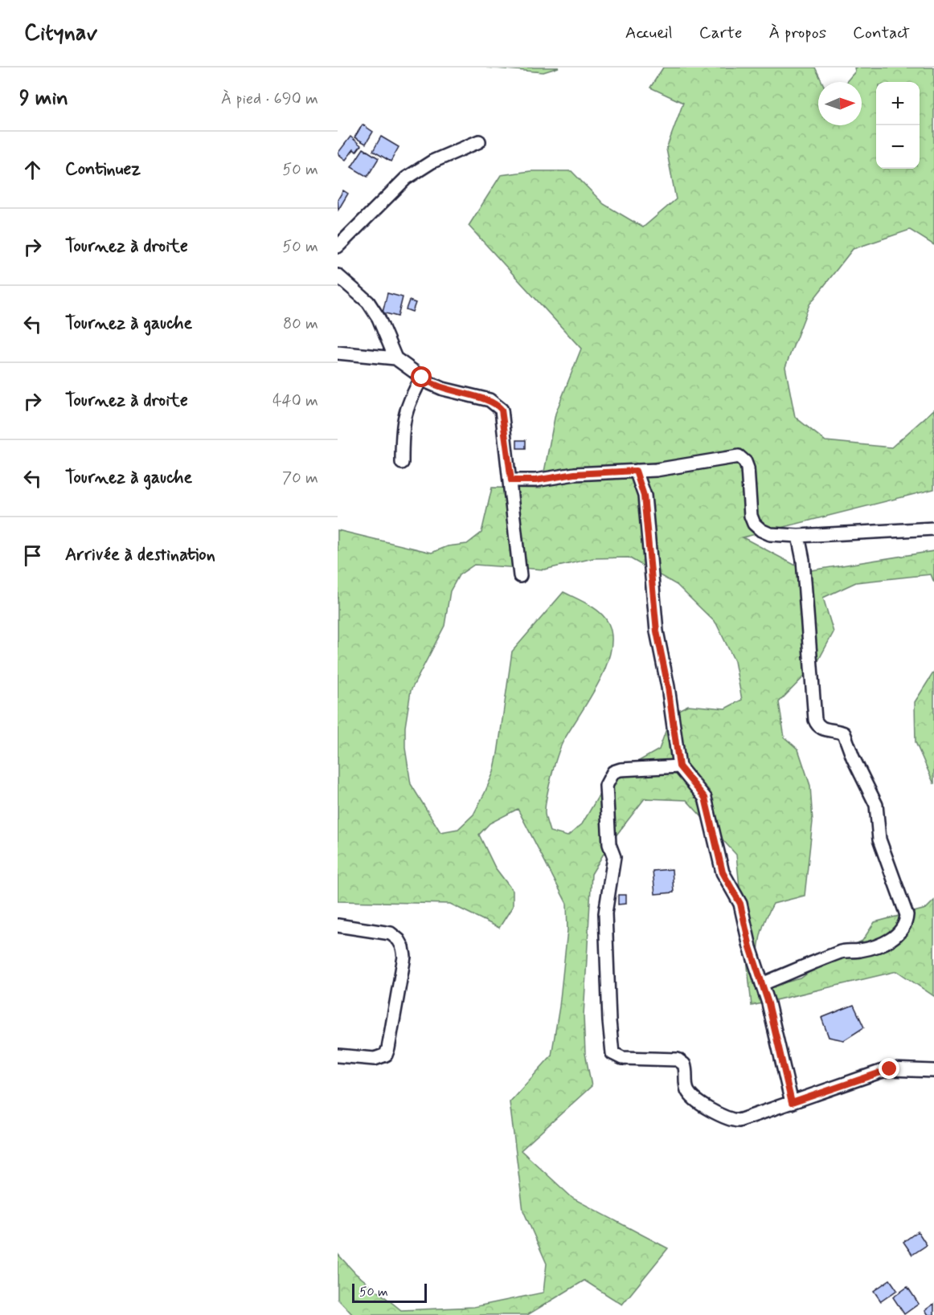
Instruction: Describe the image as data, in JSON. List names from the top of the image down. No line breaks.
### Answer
{"scale_bar":"50 m","north":"right","page":{"header":"Citynav","nav":["Accueil","Carte","À propos","Contact"],"heading":["9 min","À pied · 690 m"],"map_buttons":["+","−"],"list":[["Continuez","50 m"],["Tournez à droite","50 m"],["Tournez à gauche","80 m"],["Tournez à droite","440 m"],["Tournez à gauche","70 m"],"Arrivée à destination"],"scale":"50 m"}}
